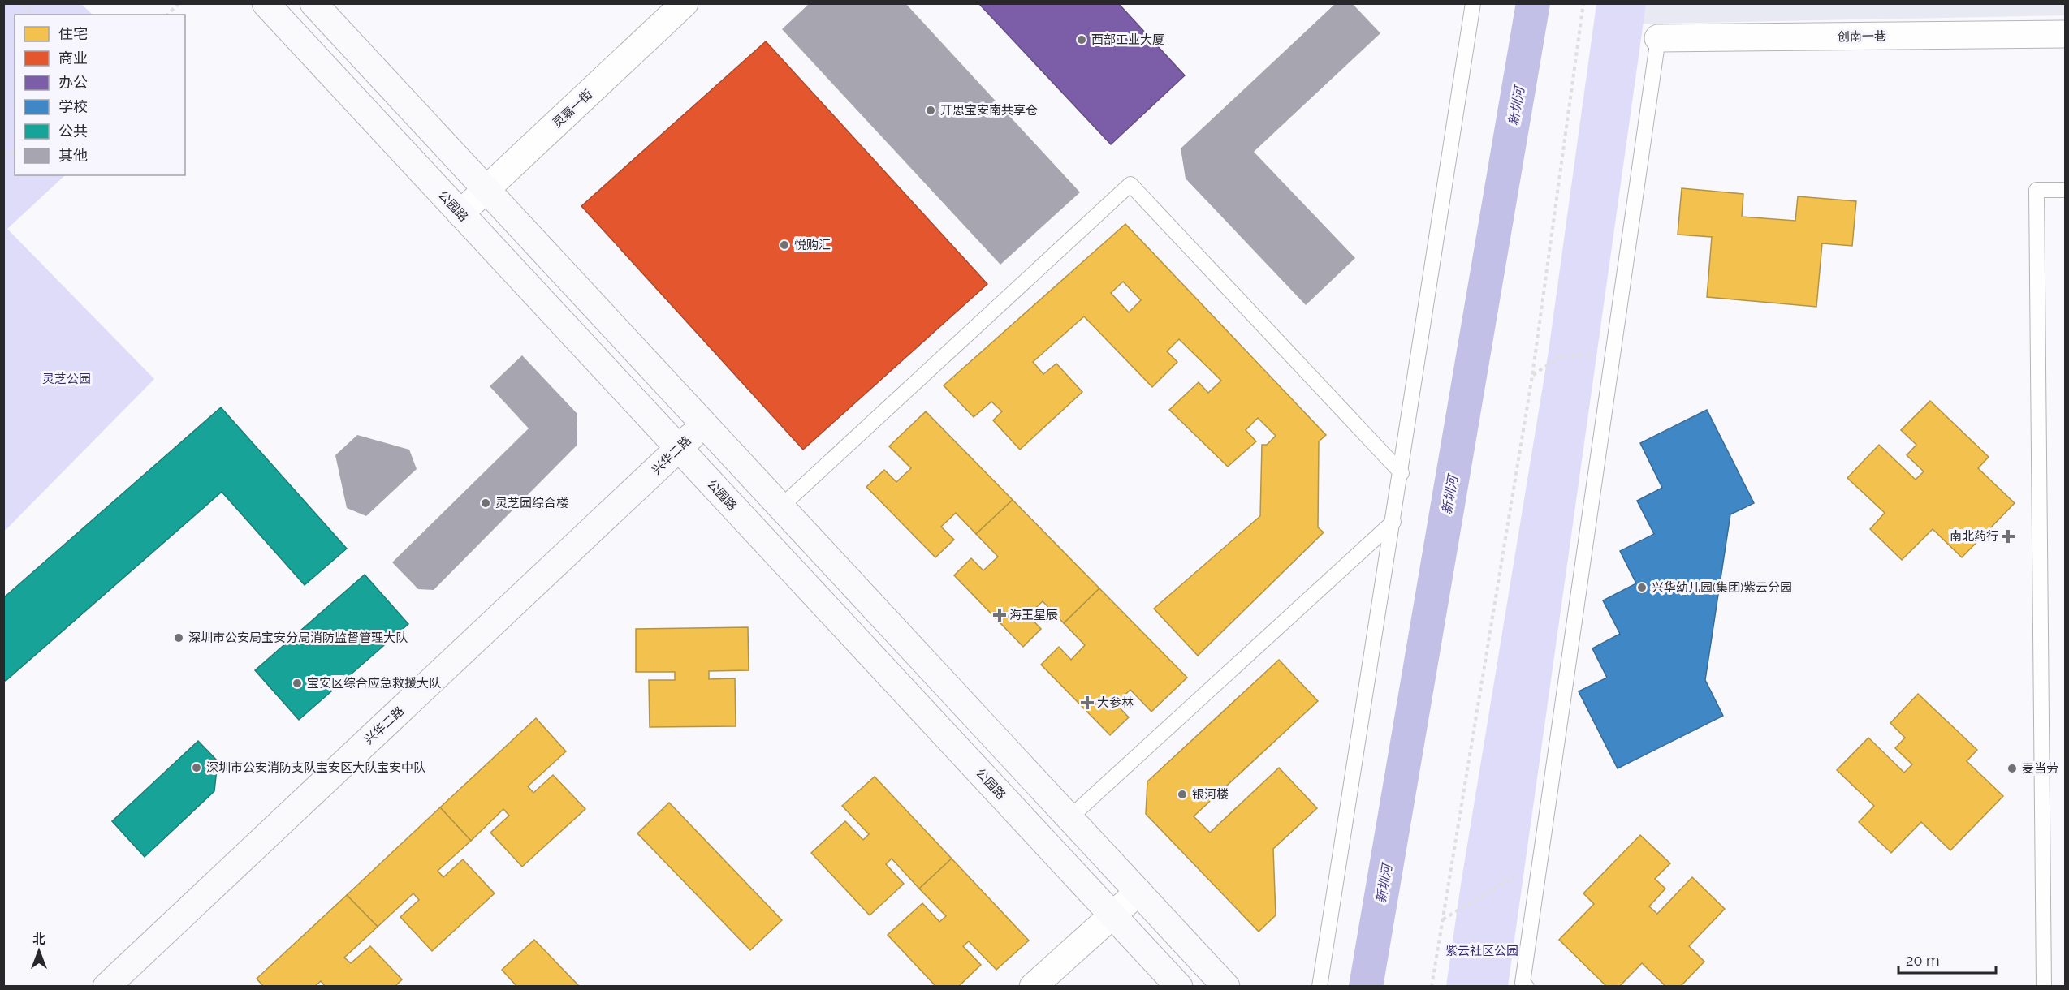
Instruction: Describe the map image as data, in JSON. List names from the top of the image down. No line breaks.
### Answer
{"streets":{"main road":["公园路","兴华二路"],"street":["创南一巷","灵嘉一街"]},"crossings":[["灵嘉一街","公园路"],["公园路","兴华二路"]],"water":["新圳河"],"parks":["灵芝公园","紫云社区公园"],"places":{"other":["西部工业大厦","开思宝安南共享仓","悦购汇","灵芝园综合楼","兴华幼儿园(集团)紫云分园","深圳市公安局宝安分局消防监督管理大队","宝安区综合应急救援大队","深圳市公安消防支队宝安区大队宝安中队","麦当劳","银河楼"],"health":["南北药行","海王星辰","大参林"]},"legend":["住宅","商业","办公","学校","公共","其他"],"scale_bar":"20 m","north":"top"}
